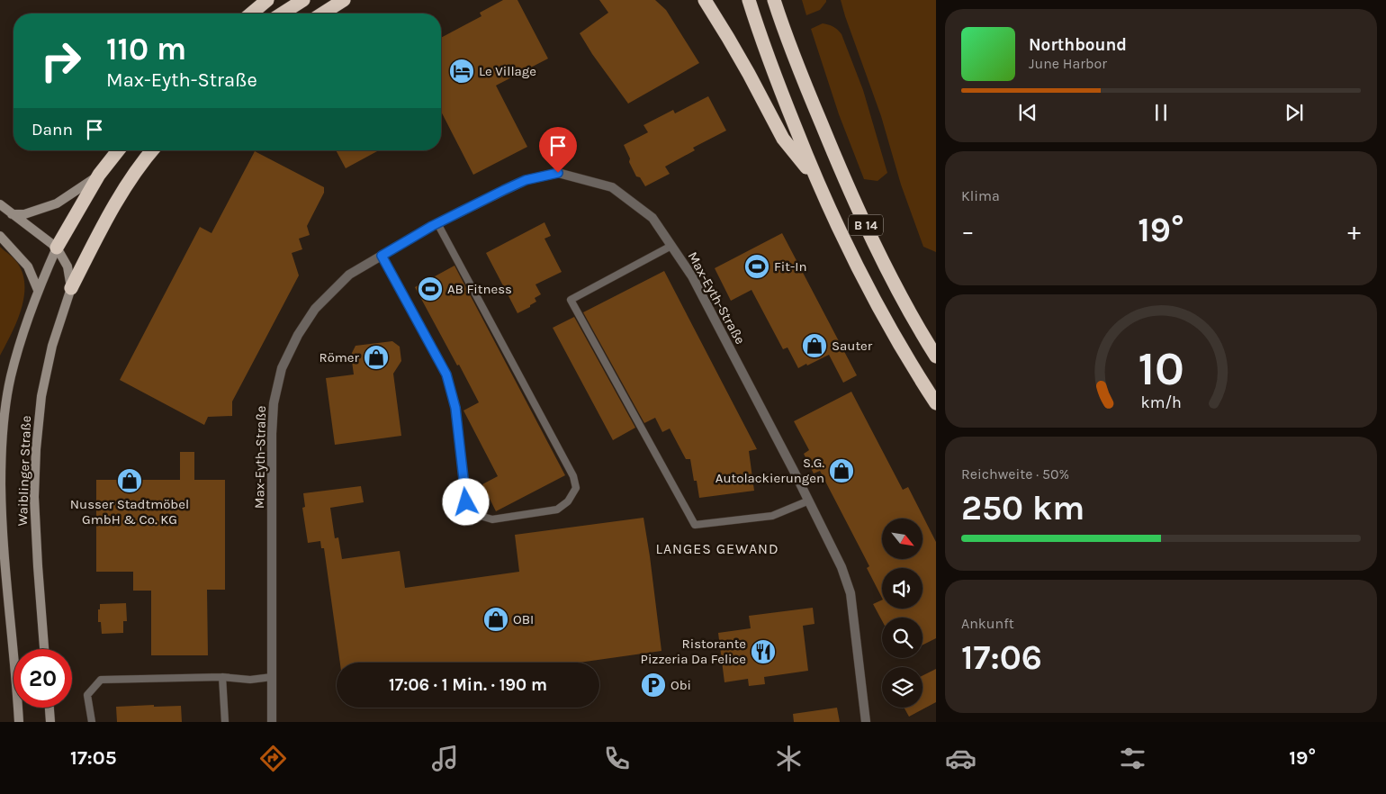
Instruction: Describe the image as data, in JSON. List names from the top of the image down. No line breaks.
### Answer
{"streets":{"highway":["B 14"],"main road":["Waiblinger Straße"],"street":["Max-Eyth-Straße"]},"districts":["LANGES GEWAND"],"places":{"hotel":["Le Village"],"sports":["Fit-In","AB Fitness"],"shop":["Sauter","Römer","S.G. Autolackierungen","Nusser Stadtmöbel GmbH & Co. KG","OBI"],"restaurant":["Ristorante Pizzeria Da Felice"],"parking":["Obi"]},"north":"bottom right","page":{"turn":["110 m","Max-Eyth-Straße"],"song":["Northbound","June Harbor"],"then":"Dann","tile":["Klima",["Reichweite · 50%","250 km"],["Ankunft","17:06"]],"heat":["−","19°","+"],"limit":"20","trip":"17:06 · 1 Min. · 190 m","tabs":["17:05","19°"],"gauge":["10","km/h"]}}
